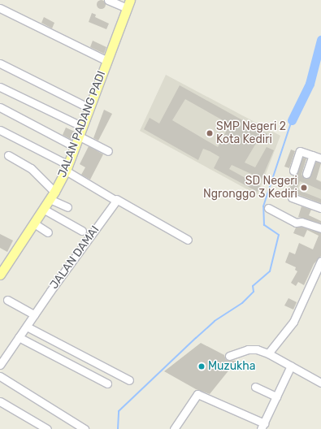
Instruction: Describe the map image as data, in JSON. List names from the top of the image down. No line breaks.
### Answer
{"streets":{"main road":["JALAN PADANG PADI"],"street":["JALAN DAMAI"]},"places":["SMP Negeri 2 Kota Kediri","SD Negeri Ngronggo 3 Kediri","Muzukha"]}
